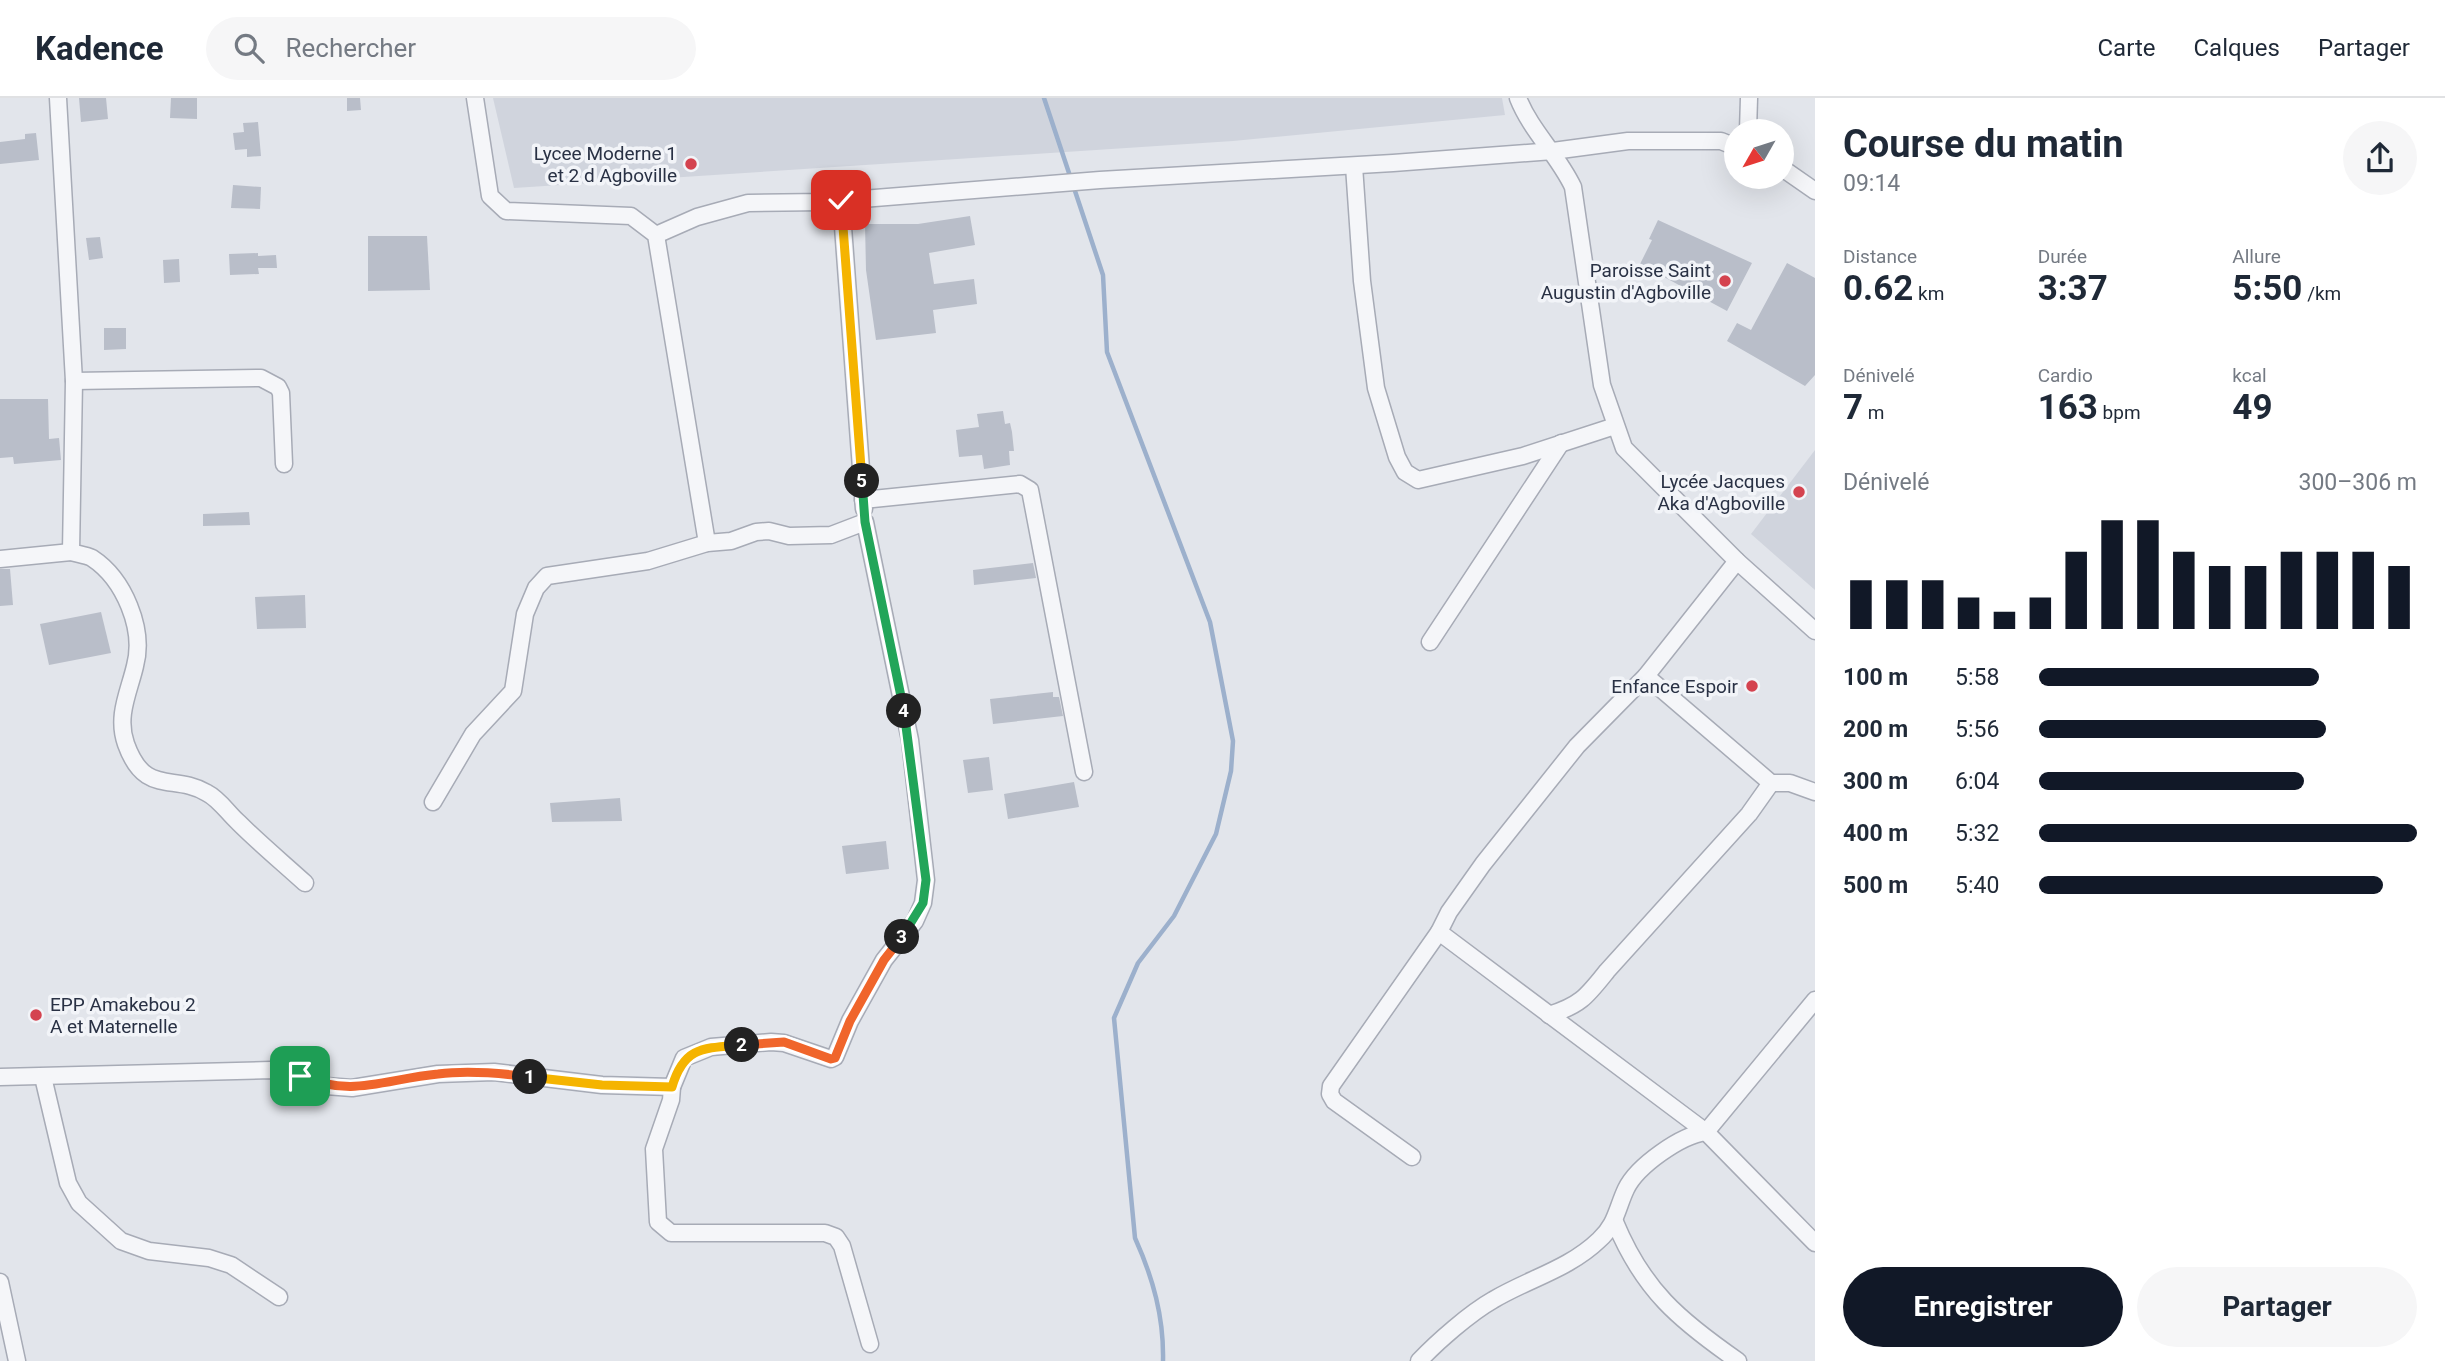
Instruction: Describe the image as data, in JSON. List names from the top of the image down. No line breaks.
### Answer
{"places":["Lycee Moderne 1 et 2 d Agboville","Paroisse Saint Augustin d'Agboville","Lycée Jacques Aka d'Agboville","Enfance Espoir","EPP Amakebou 2 A et Maternelle"],"north":"bottom left","page":{"header":"Kadence","search":"Rechercher","nav":["Carte","Calques","Partager"],"heading":["Course du matin","09:14"],"stats":[["Distance","0.62 km"],["Durée","3:37"],["Allure","5:50 /km"],["Dénivelé","7 m"],["Cardio","163 bpm"],["kcal","49"]],"chart":["Dénivelé","300–306 m"],"pins":["5","4","3","2","1"],"list":[{"name":"100 m","note":"5:58"},{"name":"200 m","note":"5:56"},{"name":"300 m","note":"6:04"},{"name":"400 m","note":"5:32"},{"name":"500 m","note":"5:40"}],"buttons":["Enregistrer","Partager"]}}
